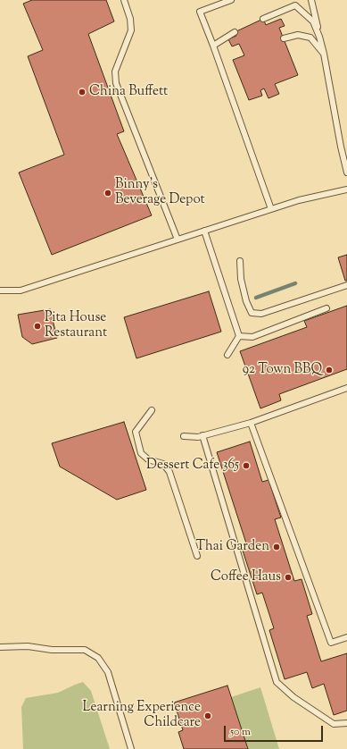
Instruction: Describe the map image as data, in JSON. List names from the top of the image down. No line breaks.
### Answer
{"places":["China Buffett","Binny's Beverage Depot","Pita House Restaurant","92 Town BBQ","Dessert Cafe 365","Thai Garden","Coffee Haus","Learning Experience Childcare"],"scale_bar":"50 m"}
